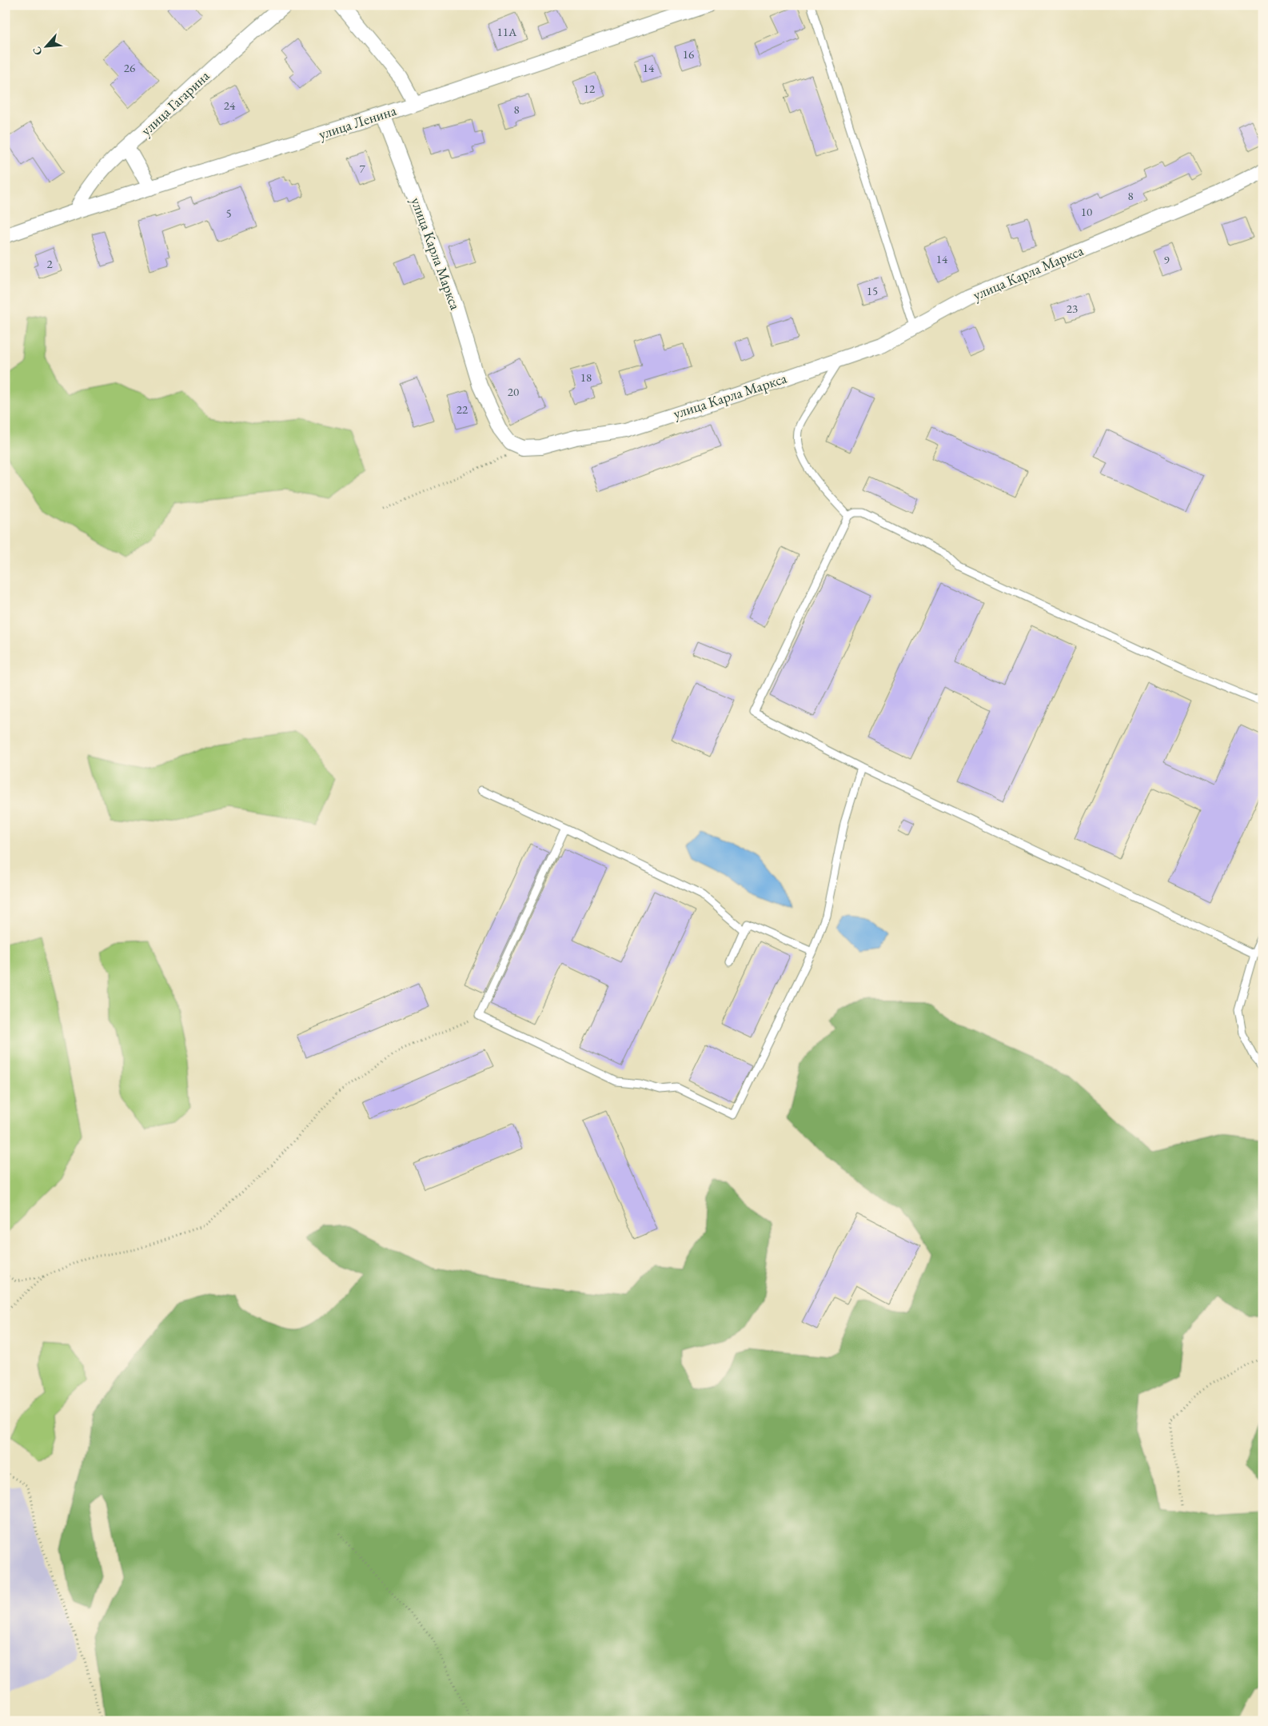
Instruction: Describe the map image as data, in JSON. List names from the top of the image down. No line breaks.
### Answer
{"streets":{"street":["улица Гагарина","улица Ленина","улица Карла Маркса"]},"crossings":[["улица Гагарина","улица Ленина"],["улица Ленина","улица Карла Маркса"]],"house_numbers":["11А","16","26","14","12","24","8","7","8","10","5","14","9","2","15","23","18","20","22"],"north":"bottom left"}
